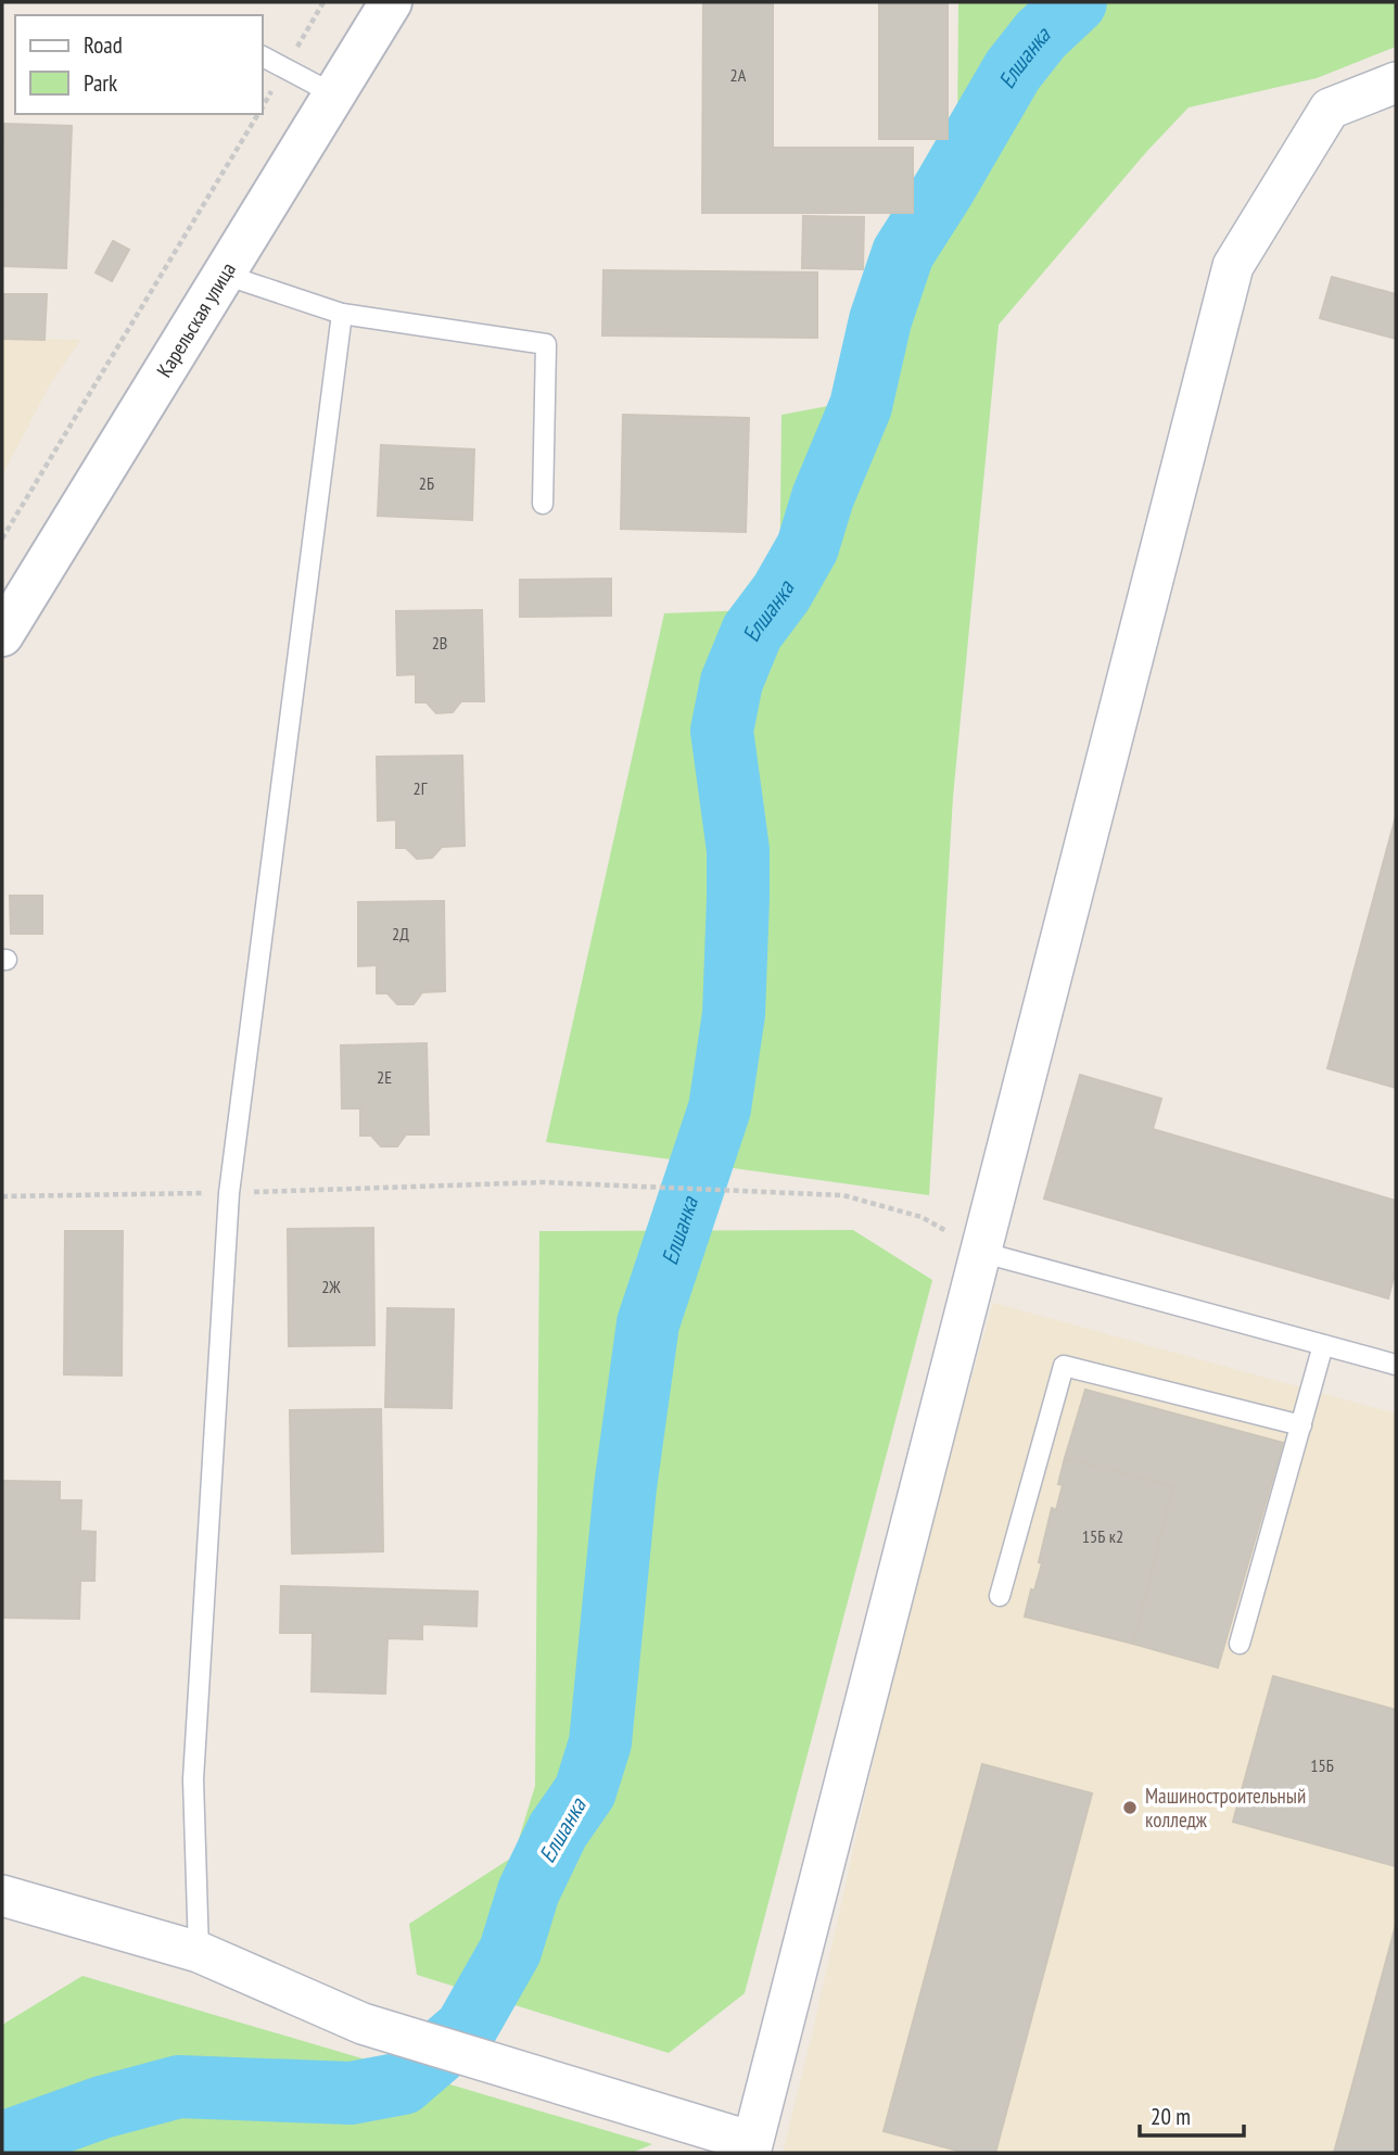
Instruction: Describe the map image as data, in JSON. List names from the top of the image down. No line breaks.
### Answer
{"streets":{"street":["Карельская улица"]},"water":["Елшанка"],"places":["Машиностроительный колледж"],"house_numbers":["2А","2Б","2В","2Г","2Д","2Е","2Ж","15Б к2","15Б"],"legend":["Road","Park"],"scale_bar":"20 m"}
